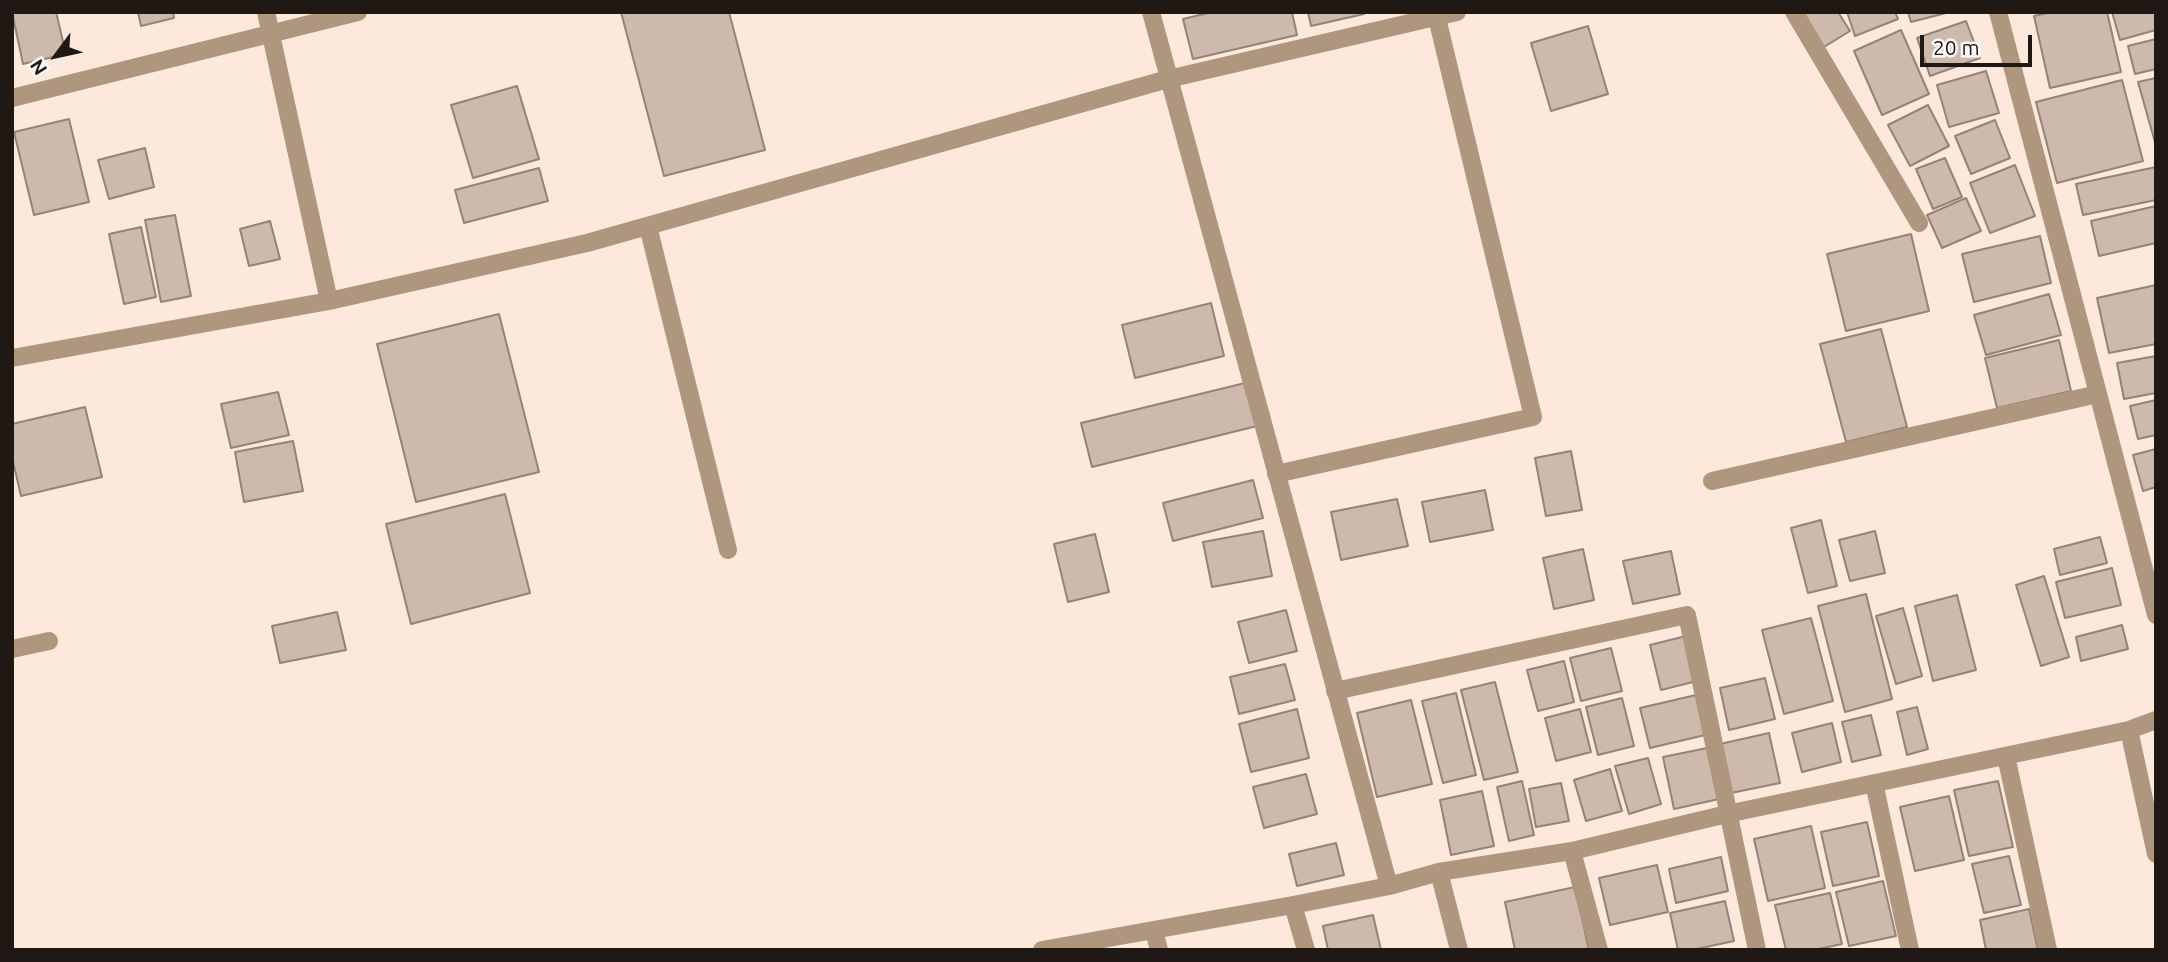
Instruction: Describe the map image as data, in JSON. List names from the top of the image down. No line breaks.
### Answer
{"scale_bar":"20 m","north":"bottom left"}
